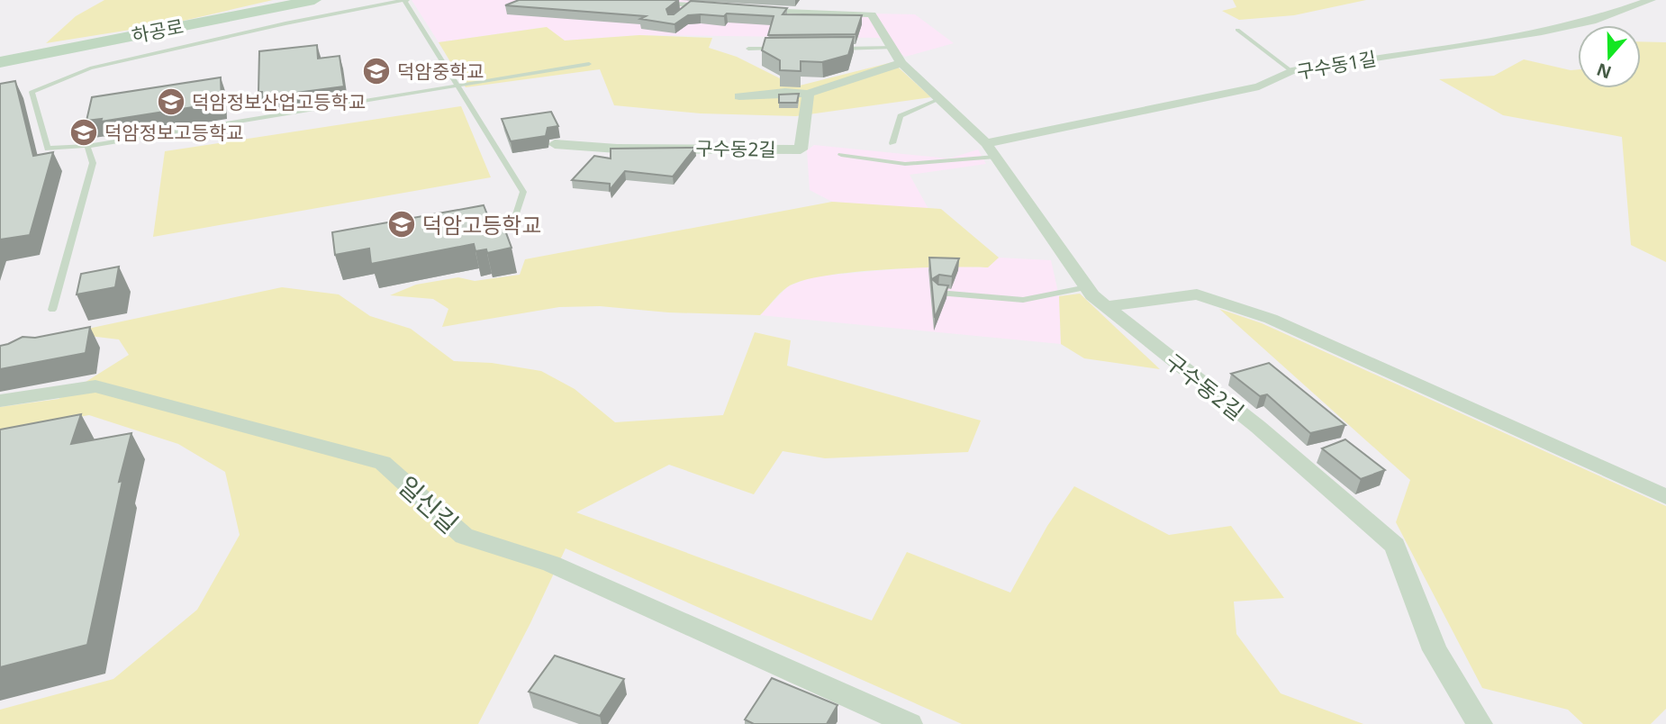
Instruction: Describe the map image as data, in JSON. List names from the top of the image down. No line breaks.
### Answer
{"streets":{"main road":["하공로"],"street":["구수동1길","구수동2길","일신길"]},"crossings":[["구수동1길","구수동2길"]],"places":{"school or university":["덕암중학교","덕암정보산업고등학교","덕암정보고등학교","덕암고등학교"]},"north":"bottom"}
